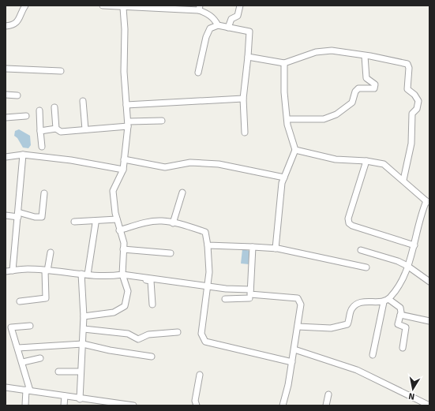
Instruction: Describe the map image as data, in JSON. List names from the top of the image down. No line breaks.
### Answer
{"north":"bottom"}
